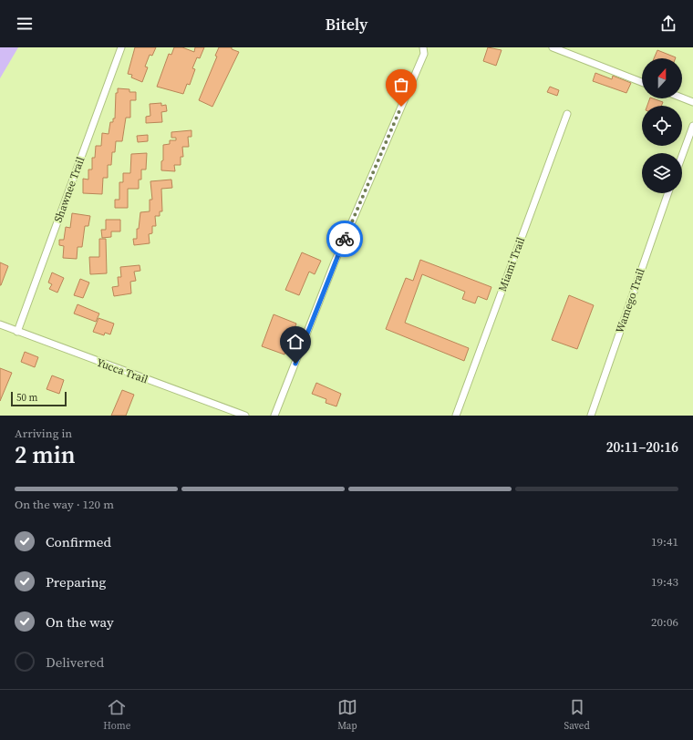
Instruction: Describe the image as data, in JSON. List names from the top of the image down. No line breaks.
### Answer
{"streets":{"street":["Shawnee Trail","Miami Trail","Wamego Trail","Yucca Trail"]},"crossings":[["Shawnee Trail","Yucca Trail"]],"scale_bar":"50 m","north":"top","page":{"header":"Bitely","scale":"50 m","heading":["2 min","Arriving in","20:11–20:16"],"bar":"On the way · 120 m","list":[["Confirmed","19:41"],["Preparing","19:43"],["On the way","20:06"],"Delivered"],"tabs":["Home","Map","Saved"]}}
